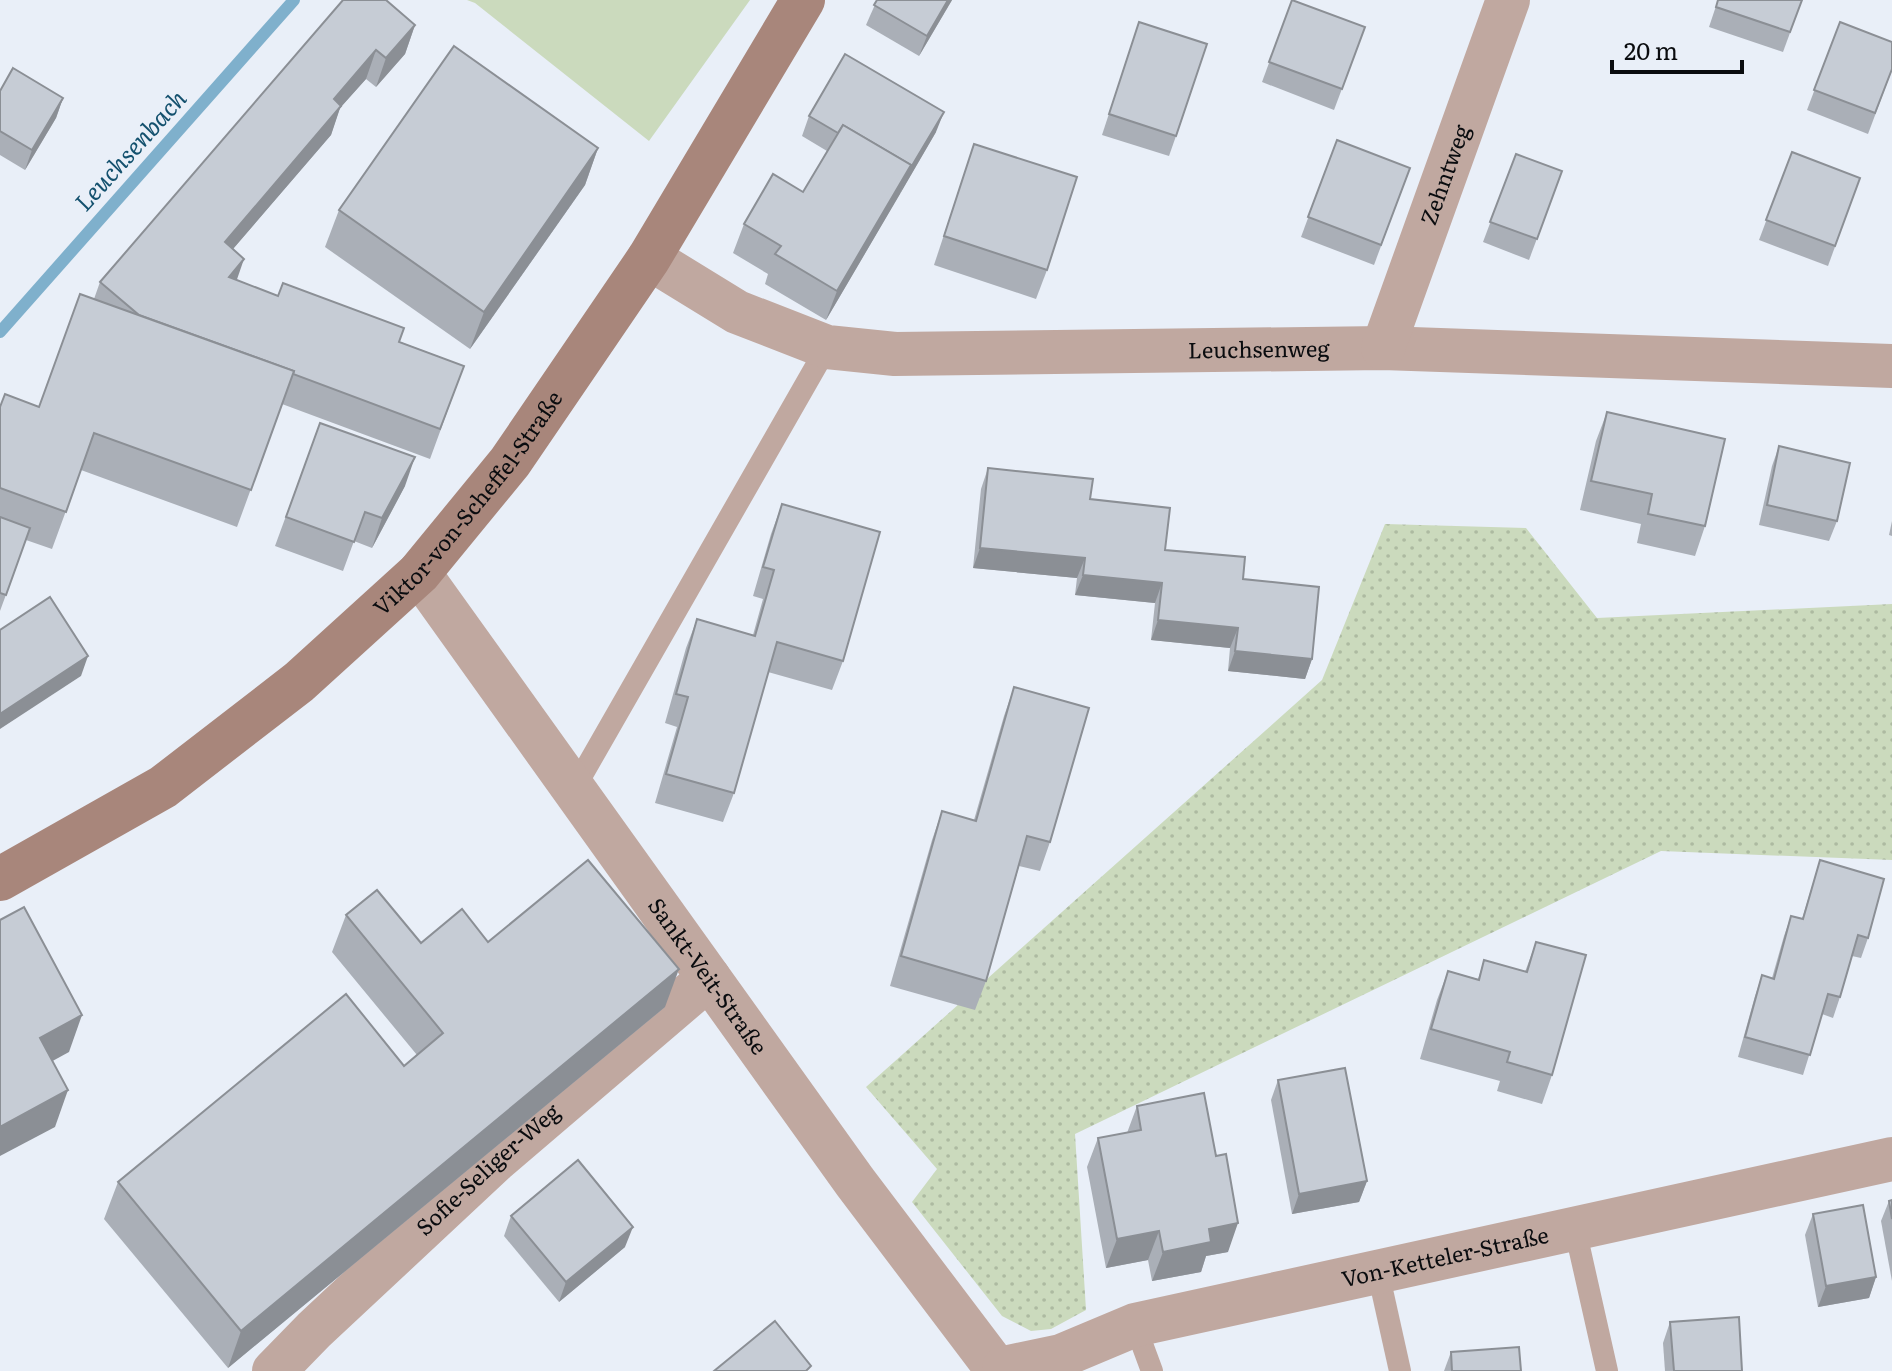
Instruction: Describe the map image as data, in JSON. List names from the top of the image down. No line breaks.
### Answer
{"streets":{"street":["Zehntweg","Leuchsenweg","Viktor-von-Scheffel-Straße","Sankt-Veit-Straße","Sofie-Seliger-Weg","Von-Ketteler-Straße"]},"crossings":[["Zehntweg","Leuchsenweg"],["Leuchsenweg","Viktor-von-Scheffel-Straße"],["Viktor-von-Scheffel-Straße","Sankt-Veit-Straße"],["Sankt-Veit-Straße","Sofie-Seliger-Weg"],["Sankt-Veit-Straße","Von-Ketteler-Straße"]],"water":["Leuchsenbach"],"scale_bar":"20 m"}
